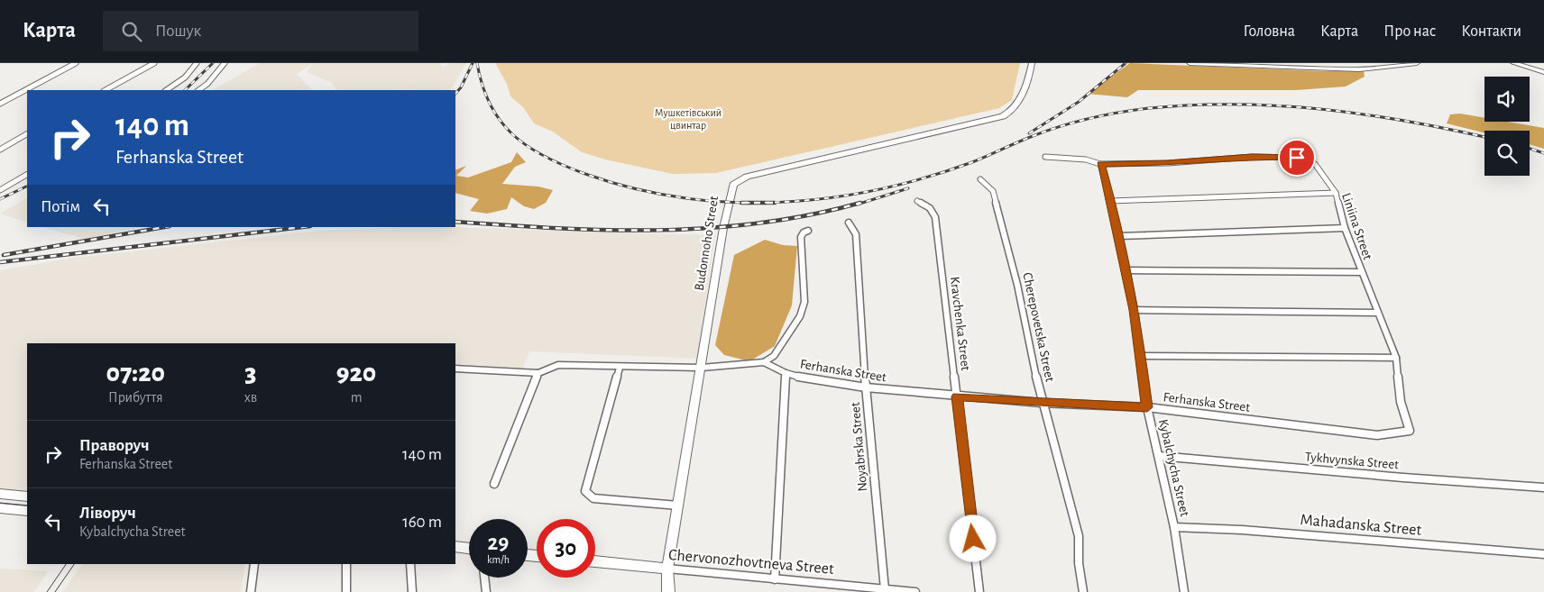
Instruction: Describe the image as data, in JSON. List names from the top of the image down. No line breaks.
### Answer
{"streets":{"main road":["Budonnoho Street","Chervonozhovtneva Street"],"street":["Liniina Street","Kravchenka Street","Cherepovetska Street","Ferhanska Street","Noyabrska Street","Tykhvynska Street","Kybalchycha Street","Mahadanska Street"]},"crossings":[["Liniina Street","Ferhanska Street"],["Liniina Street","Kybalchycha Street"],["Budonnoho Street","Chervonozhovtneva Street"],["Kravchenka Street","Ferhanska Street"],["Cherepovetska Street","Ferhanska Street"],["Ferhanska Street","Noyabrska Street"],["Ferhanska Street","Kybalchycha Street"],["Ferhanska Street","Chervonozhovtneva Street"],["Noyabrska Street","Chervonozhovtneva Street"],["Tykhvynska Street","Kybalchycha Street"],["Kybalchycha Street","Mahadanska Street"]],"parks":["Мушкетівський цвинтар"],"page":{"header":"Карта","search":"Пошук","nav":["Головна","Карта","Про нас","Контакти"],"turn":["140 m","Ferhanska Street"],"then":"Потім","eta":["07:20","Прибуття","3","хв","920","m"],"list":[{"name":"Праворуч","note":"Ferhanska Street","value":"140 m"},{"name":"Ліворуч","note":"Kybalchycha Street","value":"160 m"}],"speed":"29 km/h","limit":"30"}}
